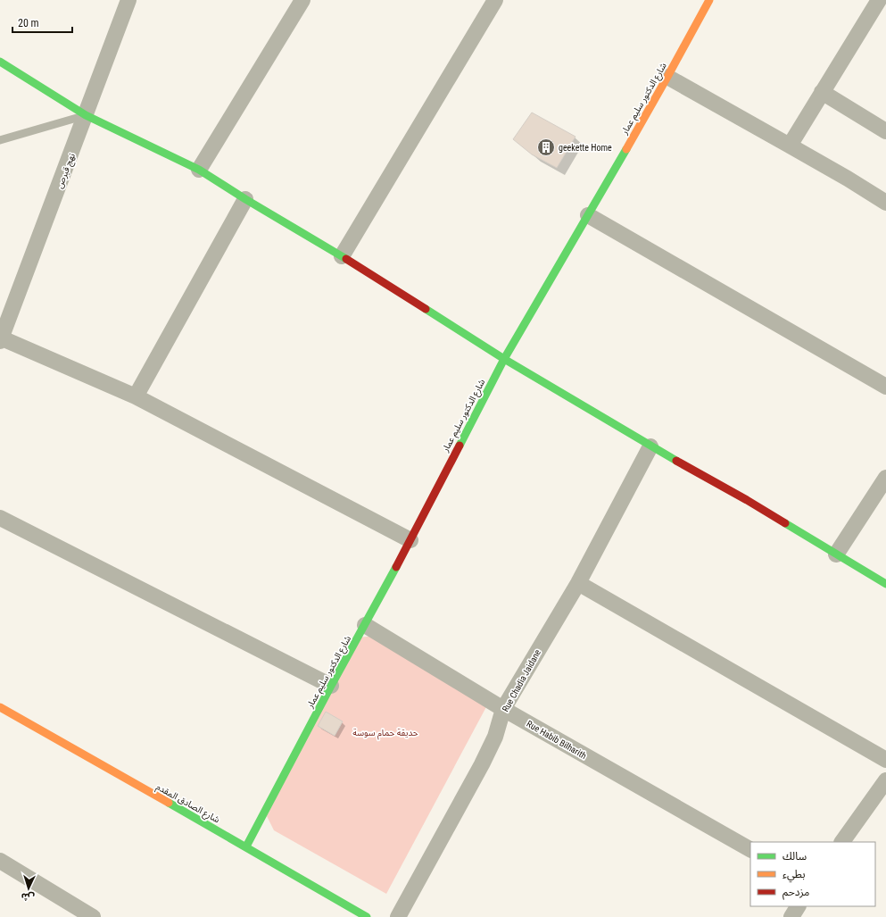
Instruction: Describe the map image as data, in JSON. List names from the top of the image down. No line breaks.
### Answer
{"streets":{"street":["شارع الدكتور سليم عمار","نهج قبرص","Rue Chadia Jaidane","Rue Habib Bilharith","شارع الصادق المقدم"]},"crossings":[["شارع الدكتور سليم عمار","Rue Habib Bilharith"],["شارع الدكتور سليم عمار","شارع الصادق المقدم"],["Rue Chadia Jaidane","Rue Habib Bilharith"]],"parks":["حديقة حمام سوسة"],"places":{"building":["geekette Home"]},"legend":["سالك","بطيء","مزدحم"],"scale_bar":"20 m","north":"bottom"}
